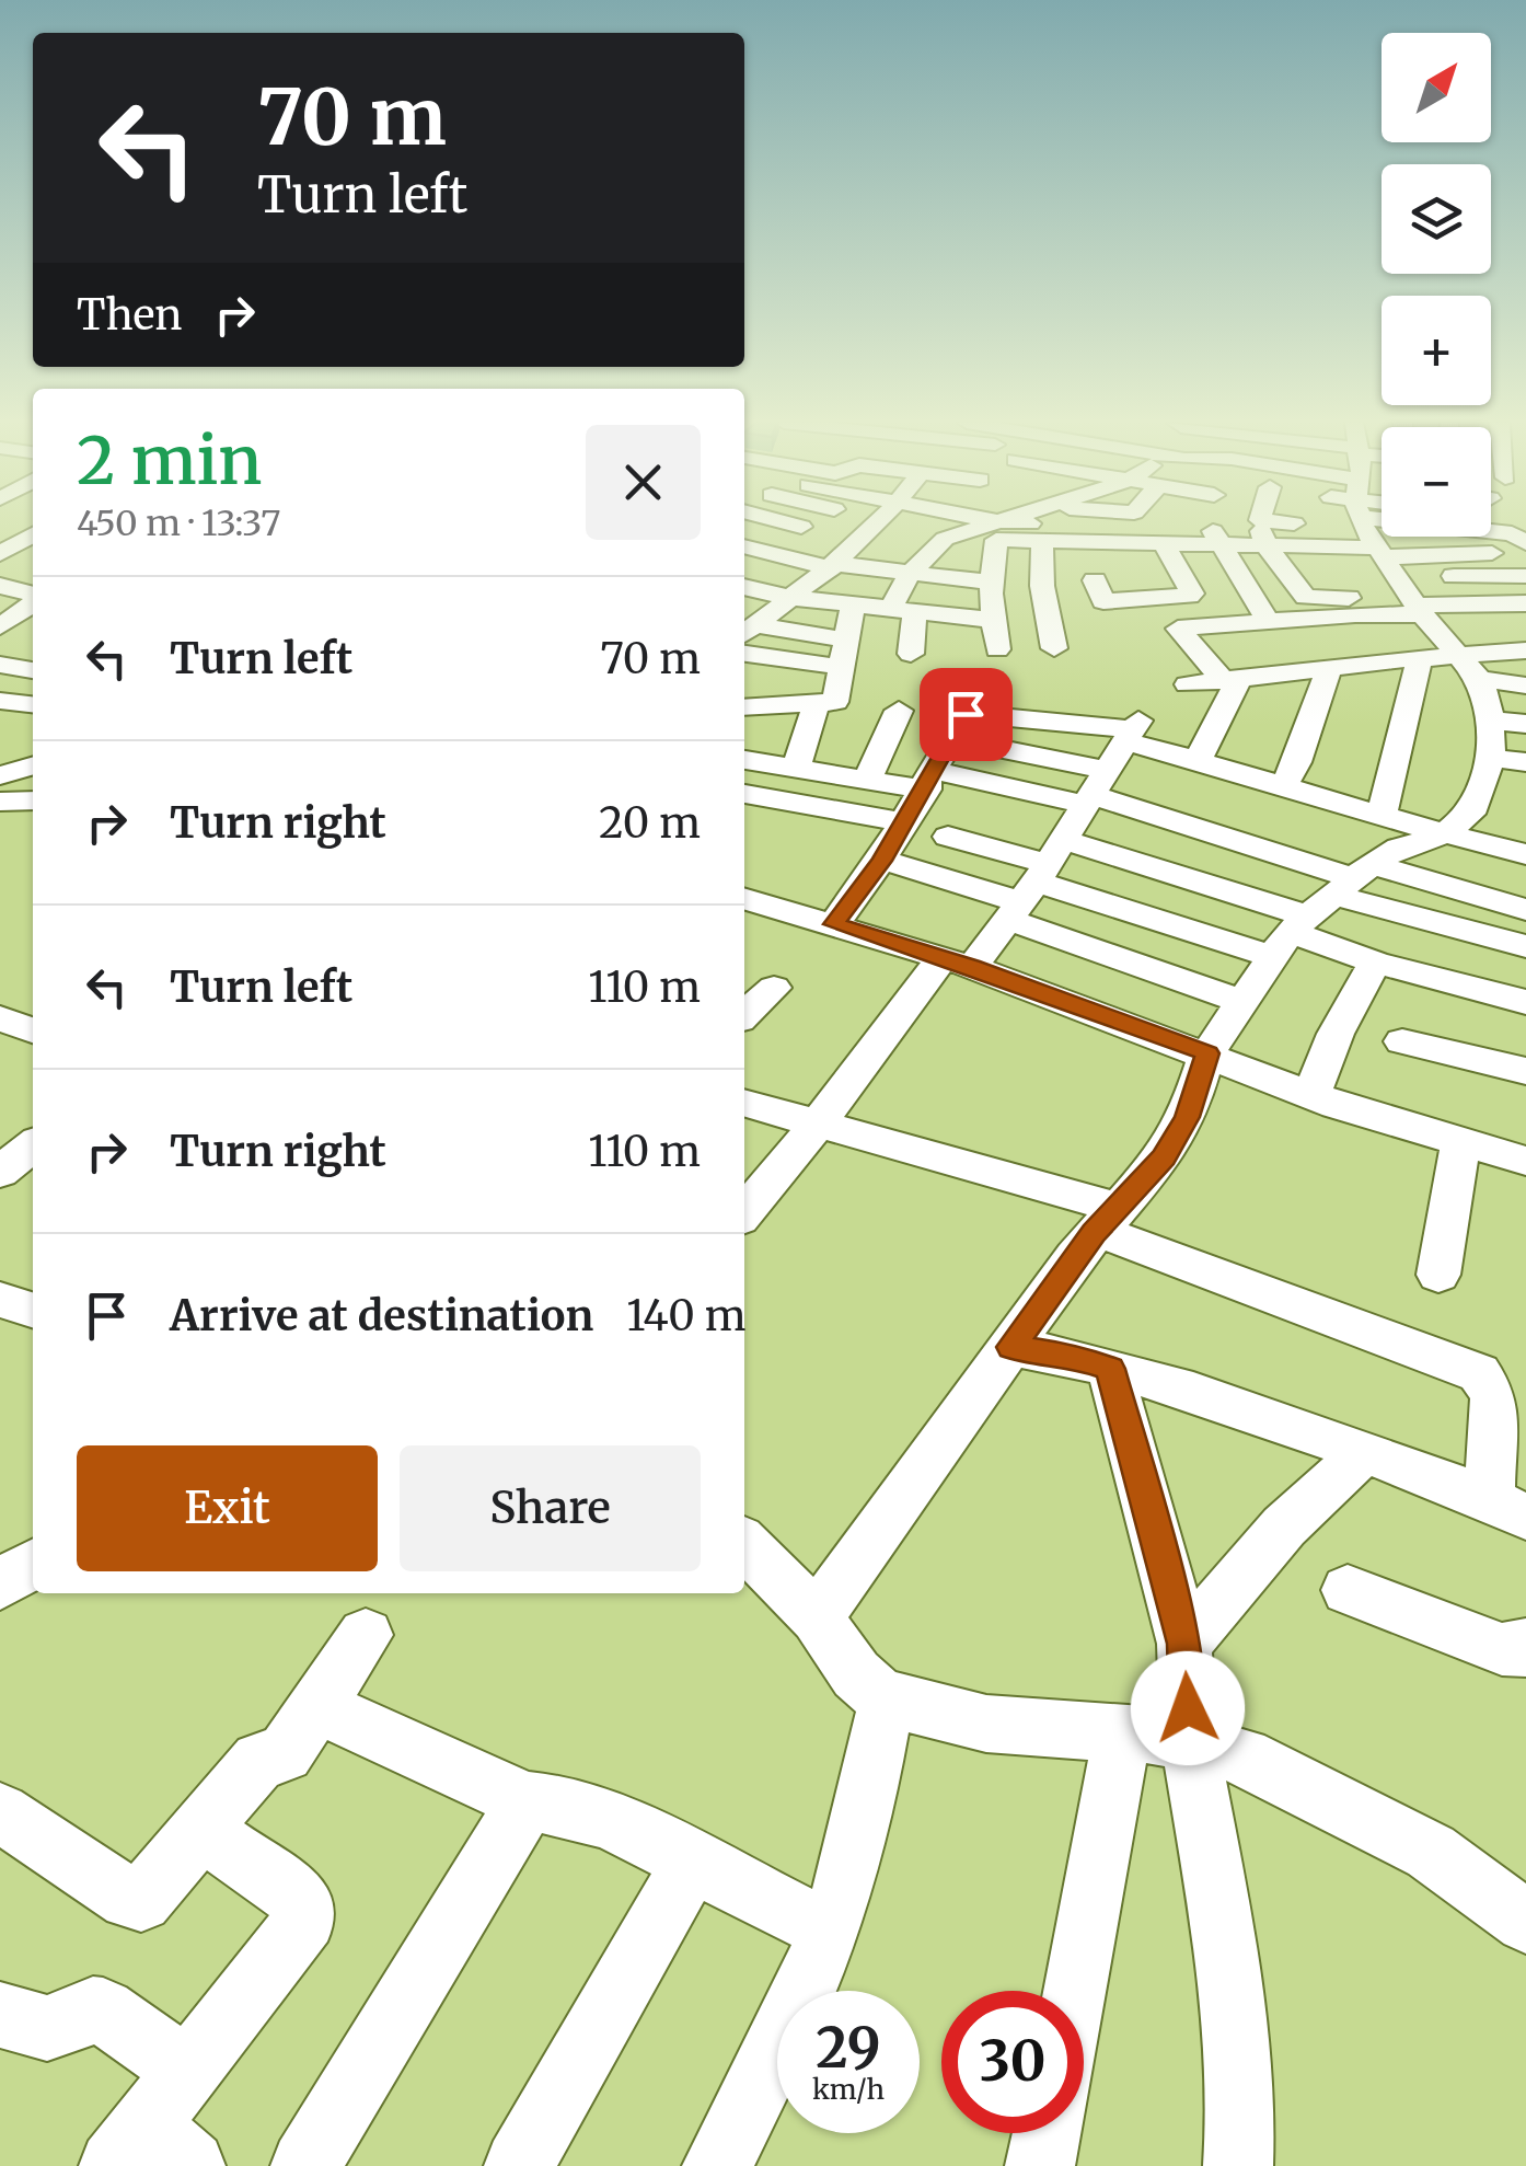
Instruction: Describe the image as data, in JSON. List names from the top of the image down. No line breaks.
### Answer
{"north":"top right","page":{"map_buttons":["+","−"],"turn":["70 m","Turn left"],"then":"Then","heading":["2 min","450 m · 13:37"],"list":[{"name":"Turn left","value":"70 m"},{"name":"Turn right","value":"20 m"},{"name":"Turn left","value":"110 m"},{"name":"Turn right","value":"110 m"},{"name":"Arrive at destination","value":"140 m"}],"buttons":["Exit","Share"],"speed":"29 km/h","limit":"30"}}
